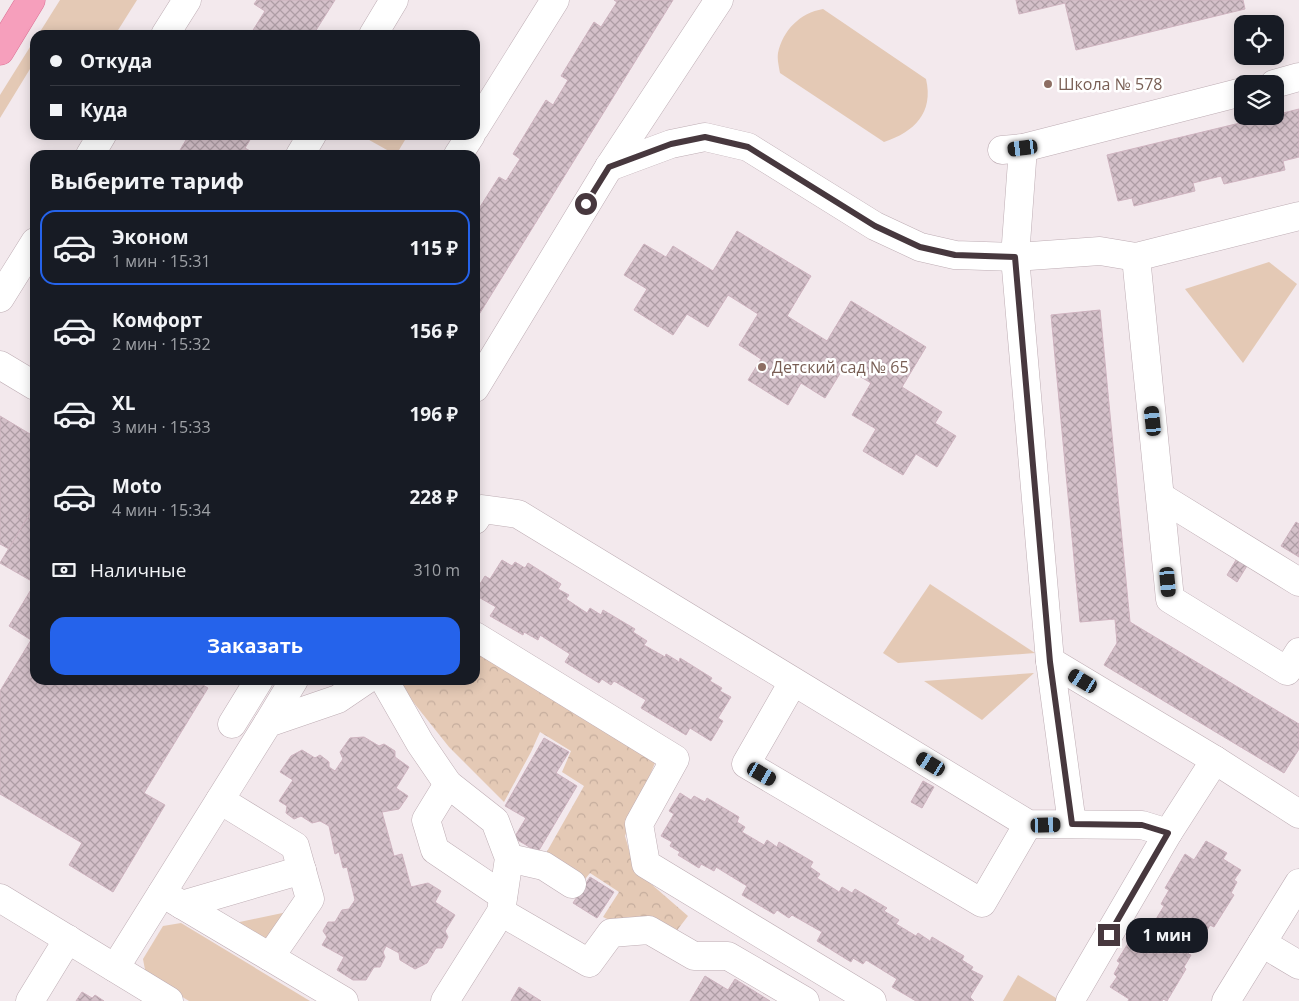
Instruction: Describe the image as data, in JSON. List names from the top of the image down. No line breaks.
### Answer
{"places":["Школа № 578","Детский сад № 65"],"page":{"banner":["Откуда","Куда"],"heading":"Выберите тариф","list":[{"name":"Эконом","note":"1 мин · 15:31","value":"115 ₽"},{"name":"Комфорт","note":"2 мин · 15:32","value":"156 ₽"},{"name":"XL","note":"3 мин · 15:33","value":"196 ₽"},{"name":"Moto","note":"4 мин · 15:34","value":"228 ₽"}],"pay":["Наличные","310 m"],"buttons":"Заказать","bubble":"1 мин"}}
